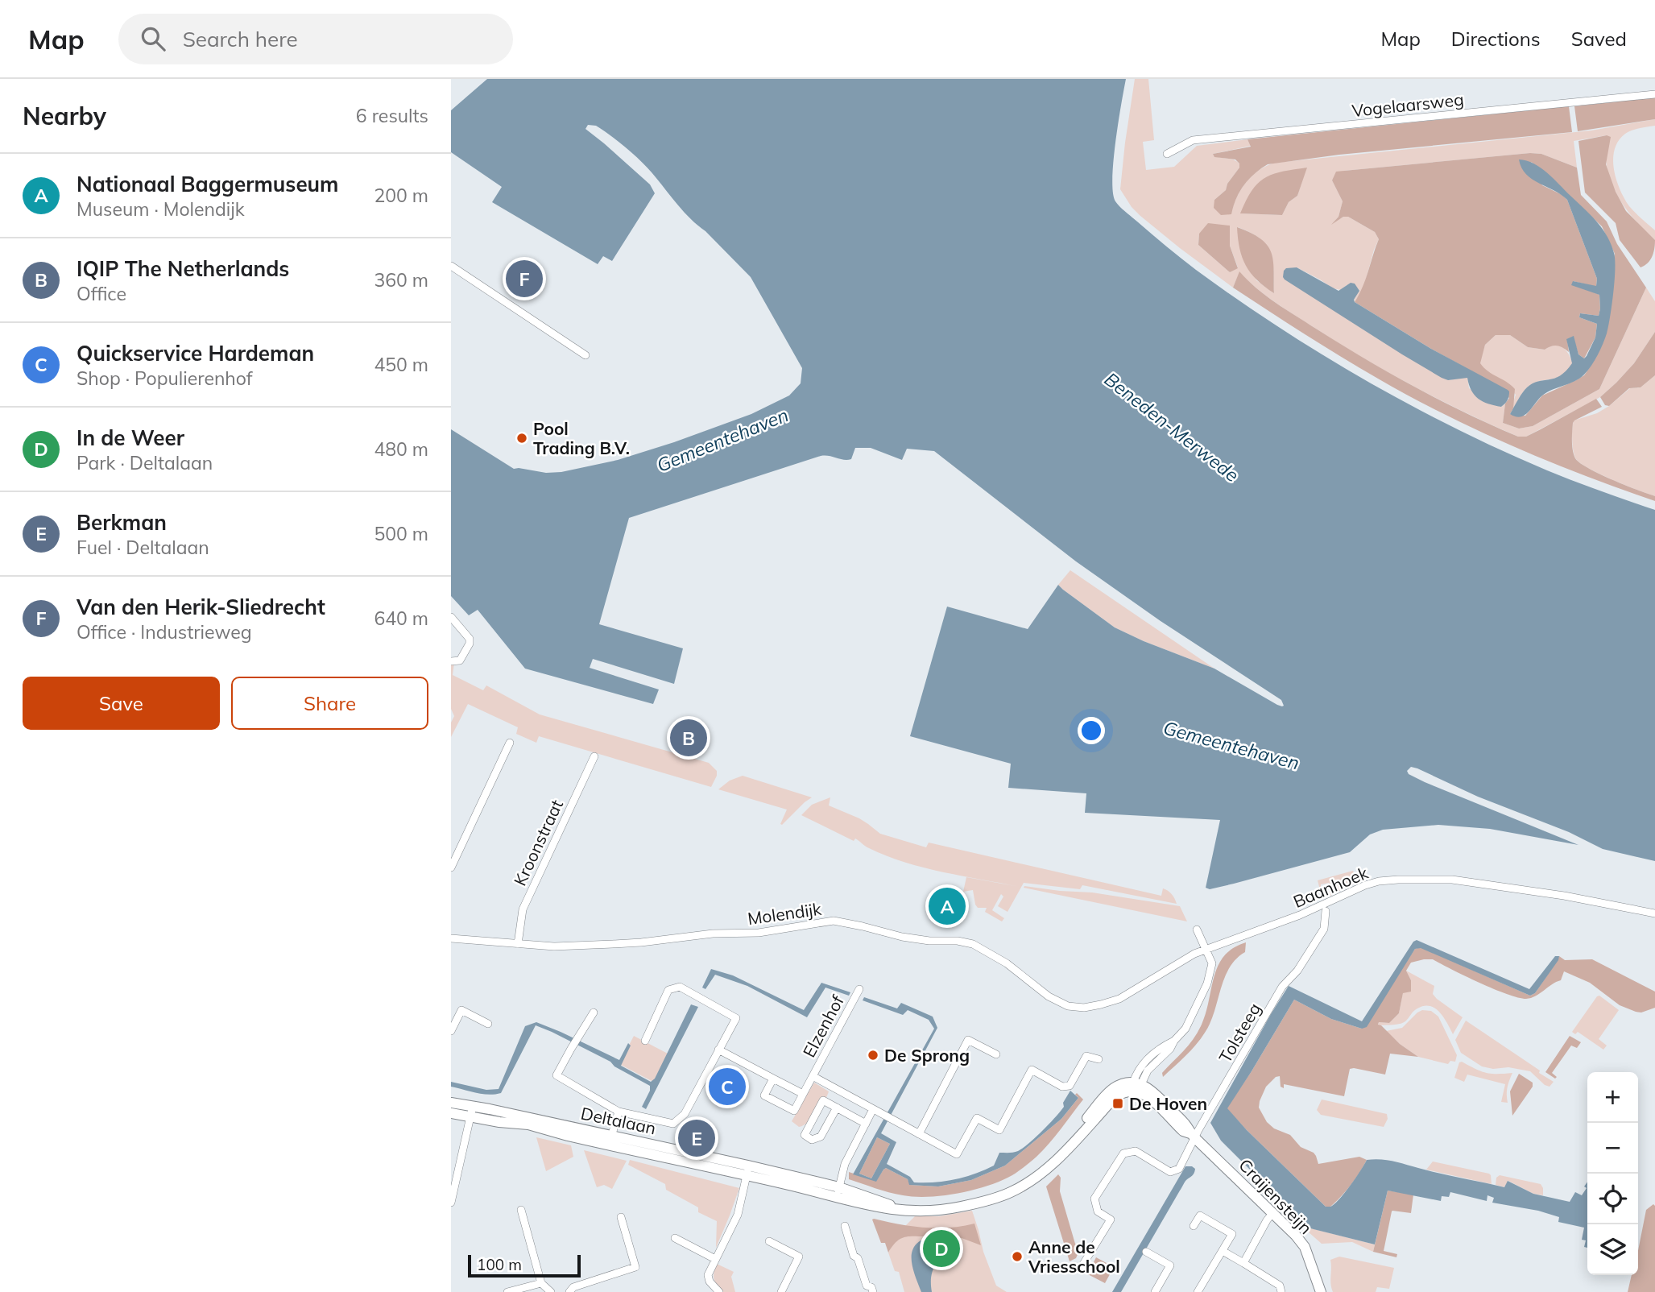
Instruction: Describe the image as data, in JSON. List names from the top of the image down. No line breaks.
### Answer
{"streets":{"street":["Vogelaarsweg","Kroonstraat","Baanhoek","Molendijk","Elzenhof","Tolsteeg","Deltalaan","Craijensteijn"]},"crossings":[["Kroonstraat","Molendijk"],["Baanhoek","Molendijk"],["Tolsteeg","Craijensteijn"],["Deltalaan","Craijensteijn"]],"water":["Beneden-Merwede","Gemeentehaven"],"places":{"other":["Pool Trading B.V.","De Sprong","Anne de Vriesschool"],"transit":["De Hoven"]},"scale_bar":"100 m","page":{"header":"Map","search":"Search here","nav":["Map","Directions","Saved"],"heading":["Nearby","6 results"],"list":[{"mark":"A","name":"Nationaal Baggermuseum","note":"Museum · Molendijk","value":"200 m"},{"mark":"B","name":"IQIP The Netherlands","note":"Office","value":"360 m"},{"mark":"C","name":"Quickservice Hardeman","note":"Shop · Populierenhof","value":"450 m"},{"mark":"D","name":"In de Weer","note":"Park · Deltalaan","value":"480 m"},{"mark":"E","name":"Berkman","note":"Fuel · Deltalaan","value":"500 m"},{"mark":"F","name":"Van den Herik-Sliedrecht","note":"Office · Industrieweg","value":"640 m"}],"pins":["F","B","A","C","E","D"],"buttons":["Save","Share"],"map_buttons":["+","−"],"scale":"100 m"}}
